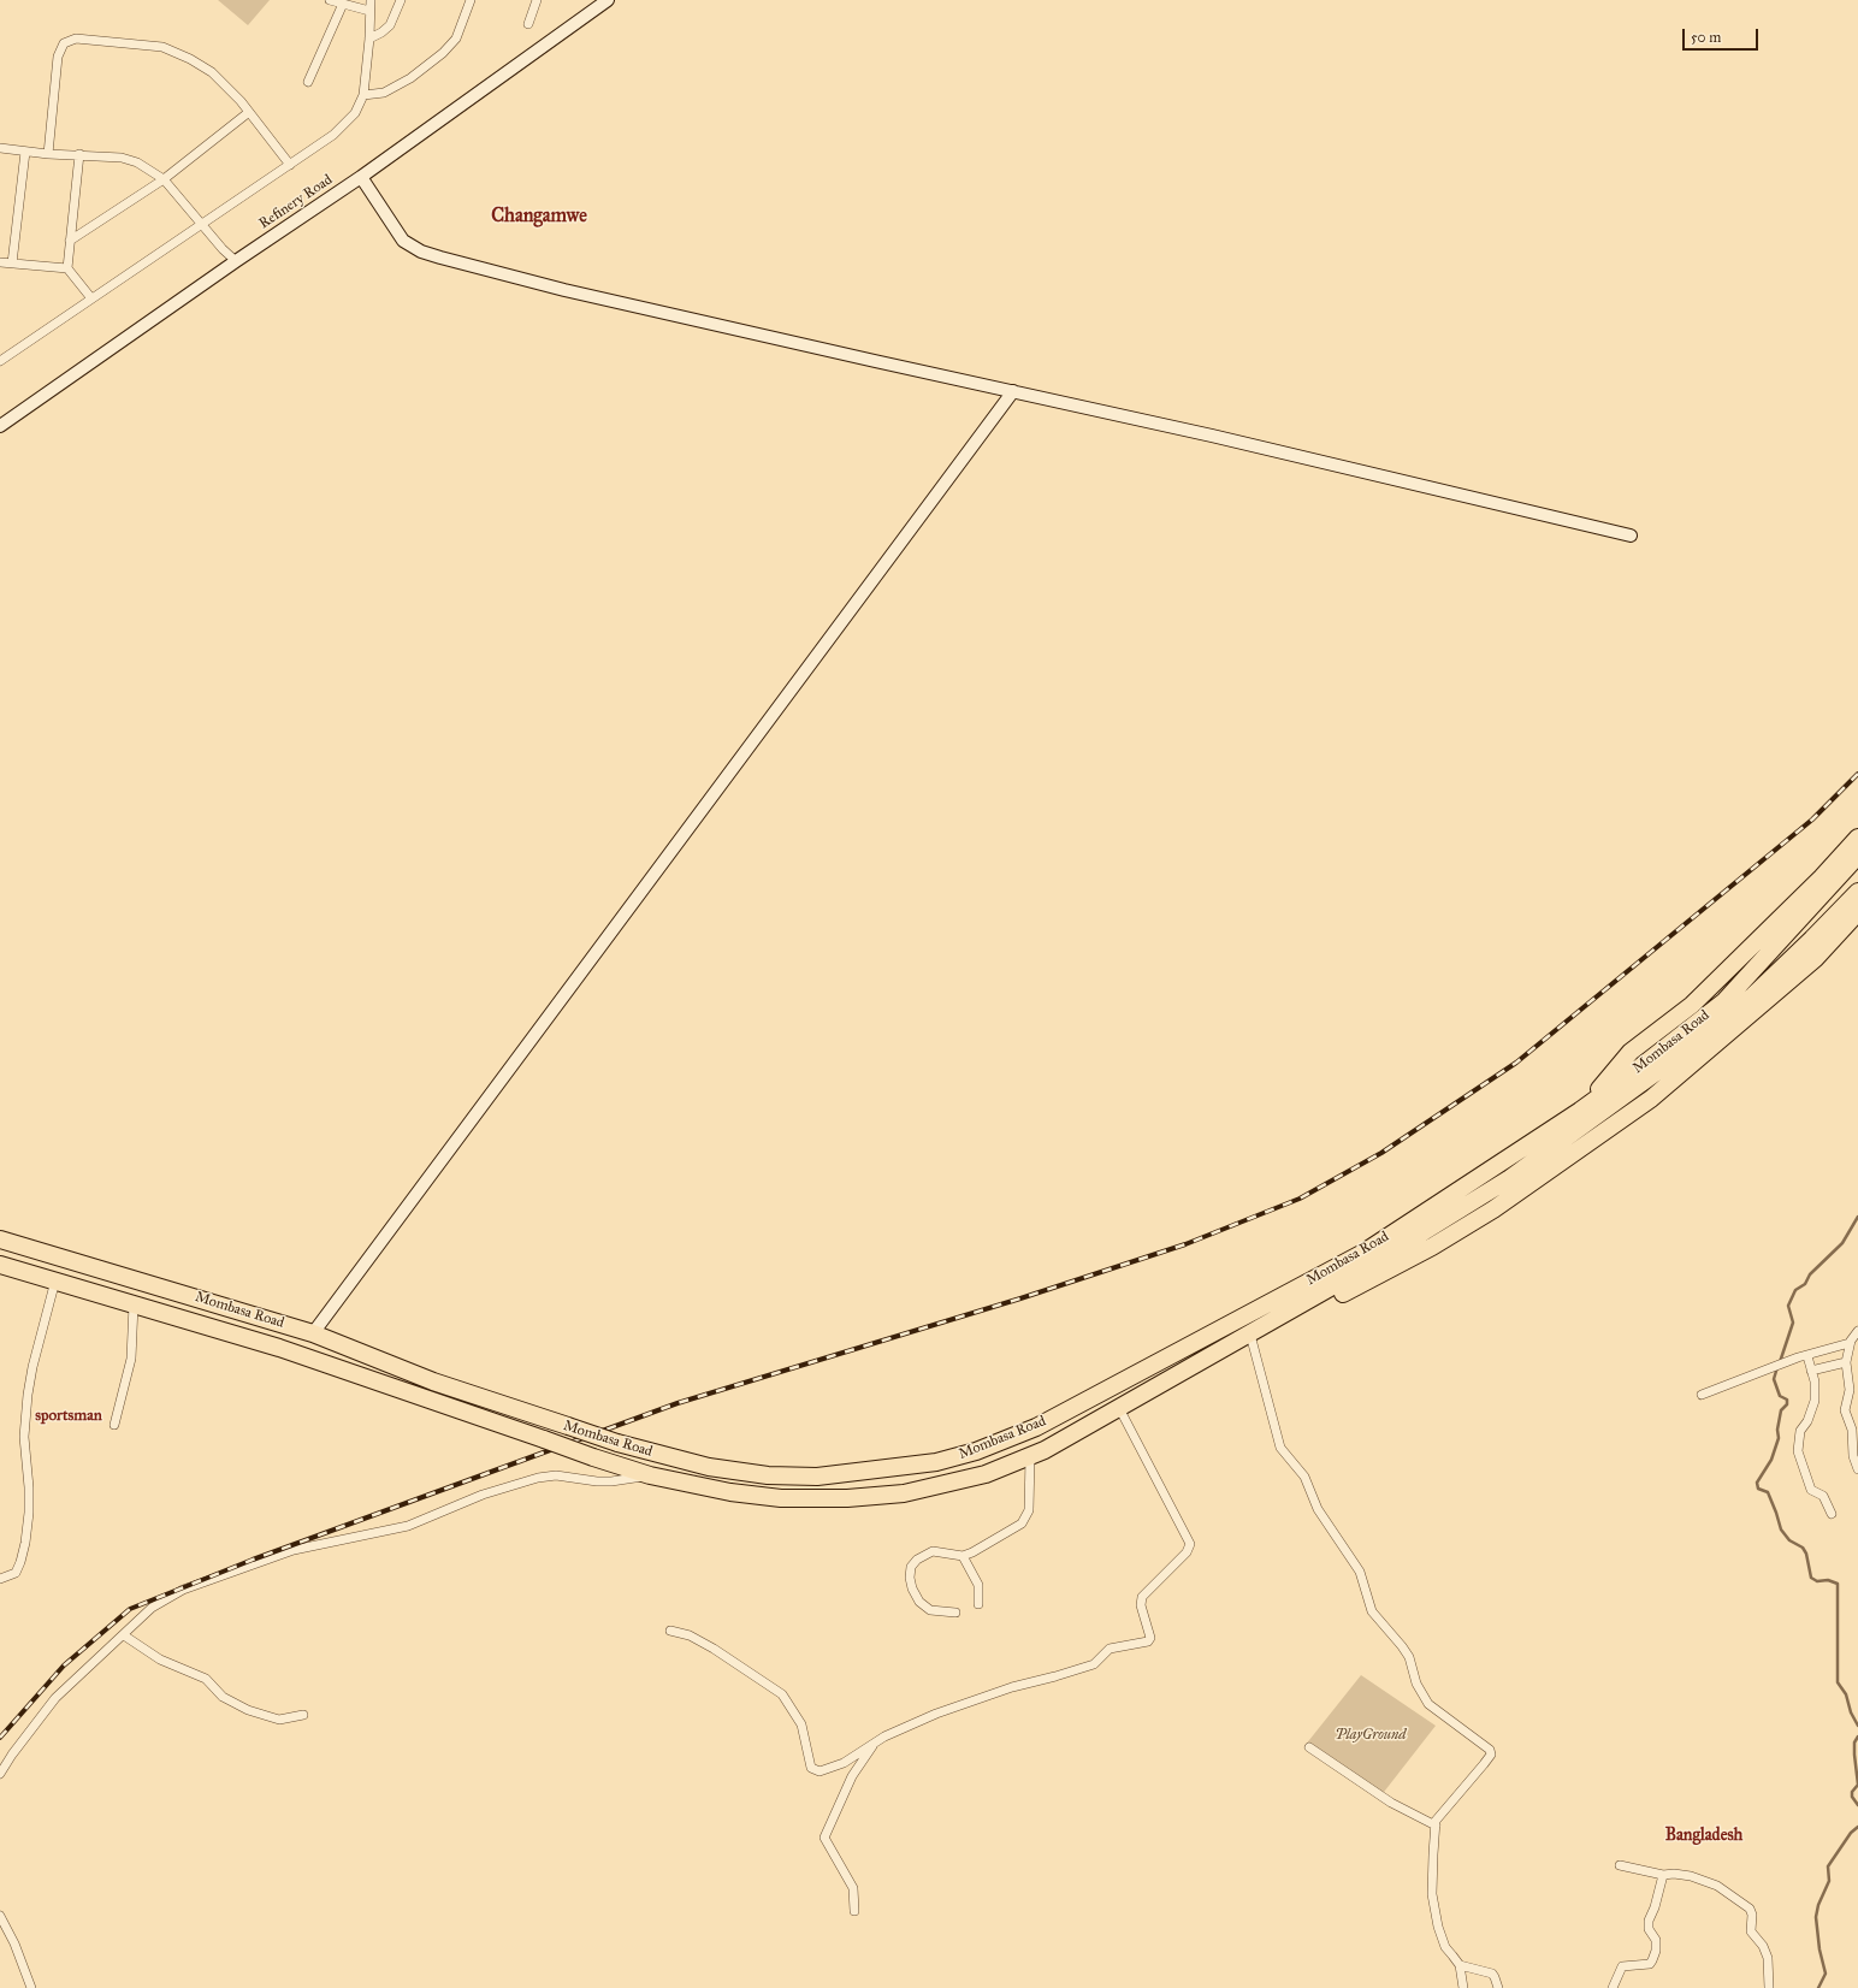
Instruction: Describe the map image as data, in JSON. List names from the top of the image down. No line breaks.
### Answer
{"streets":{"highway":["Mombasa Road"],"street":["Refinery Road"]},"districts":["Changamwe","sportsman","Bangladesh"],"parks":["PlayGround"],"scale_bar":"50 m"}
